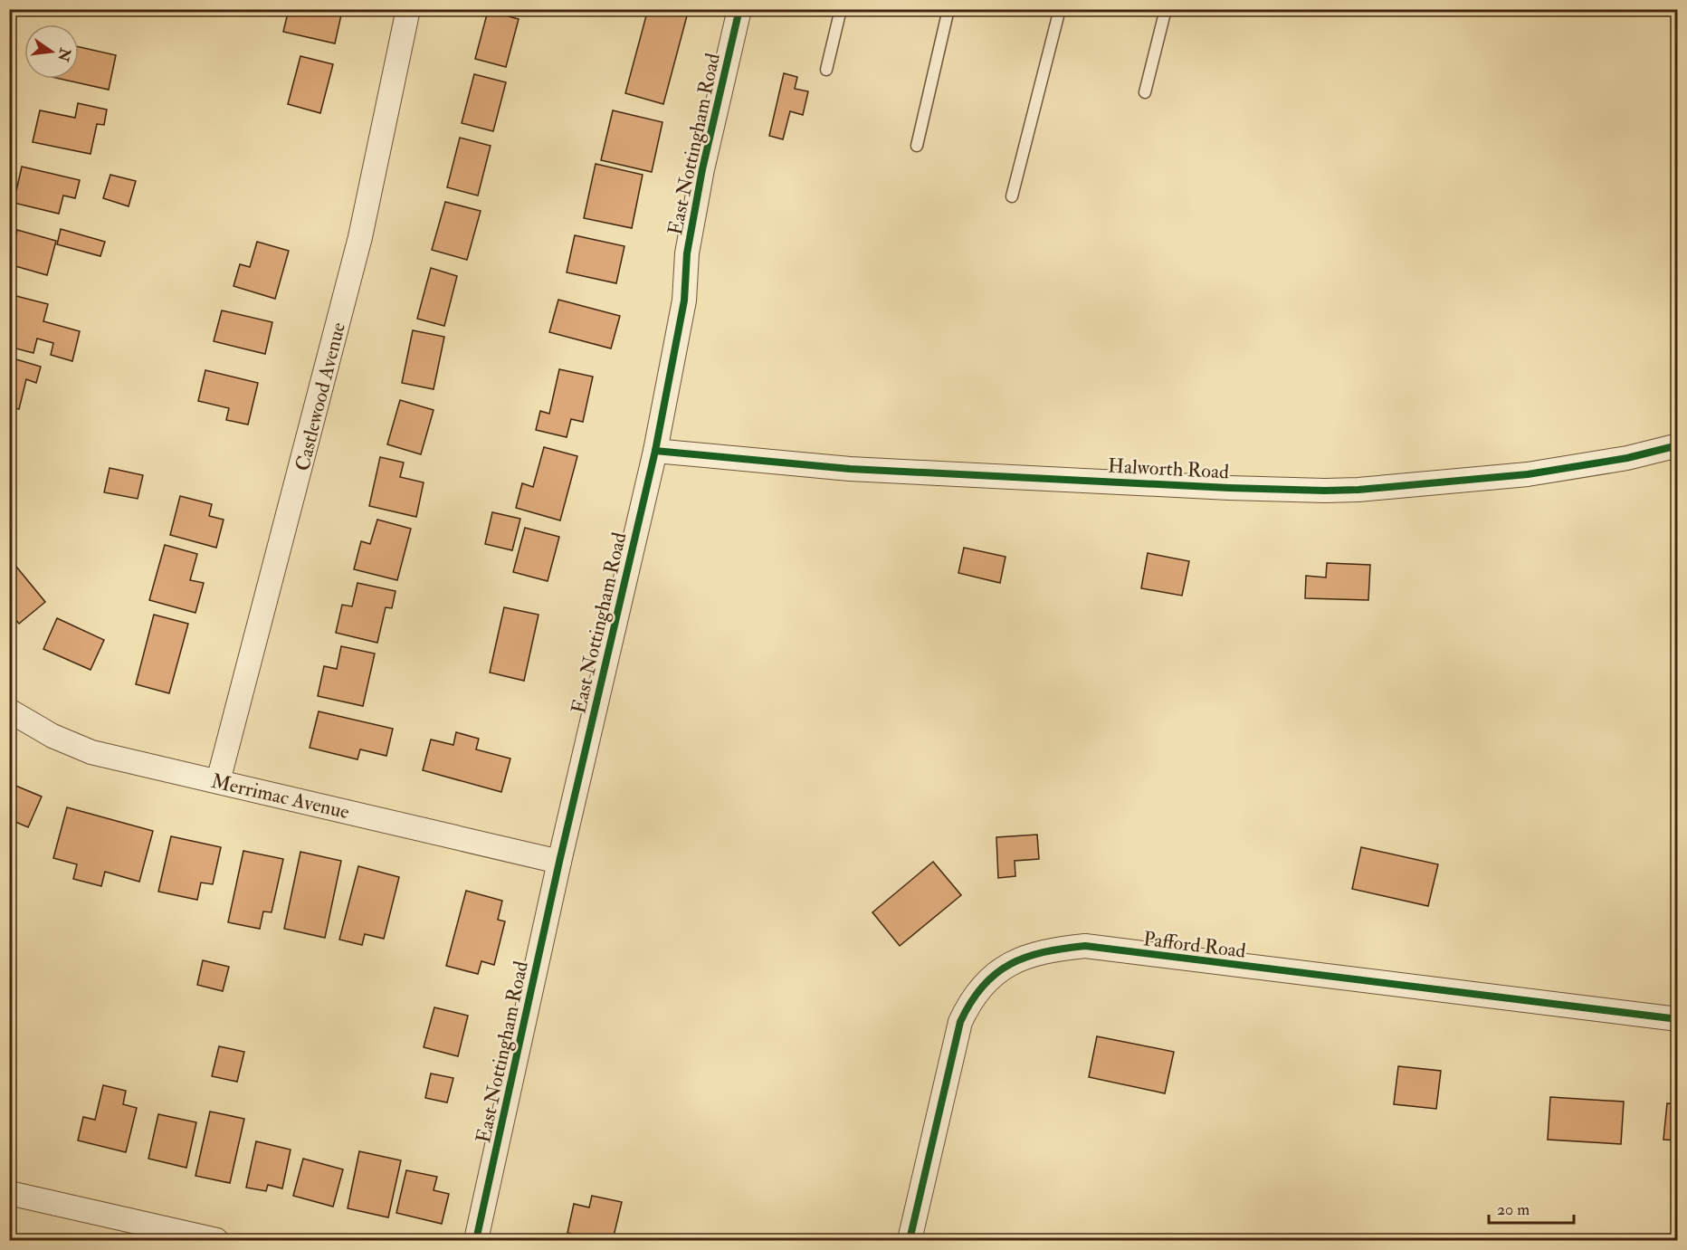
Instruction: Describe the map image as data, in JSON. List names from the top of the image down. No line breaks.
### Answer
{"streets":{"street":["East Nottingham Road","Castlewood Avenue","Halworth Road","Merrimac Avenue","Pafford Road"]},"crossings":[["East Nottingham Road","Halworth Road"],["East Nottingham Road","Merrimac Avenue"],["Castlewood Avenue","Merrimac Avenue"]],"scale_bar":"20 m","north":"right"}
